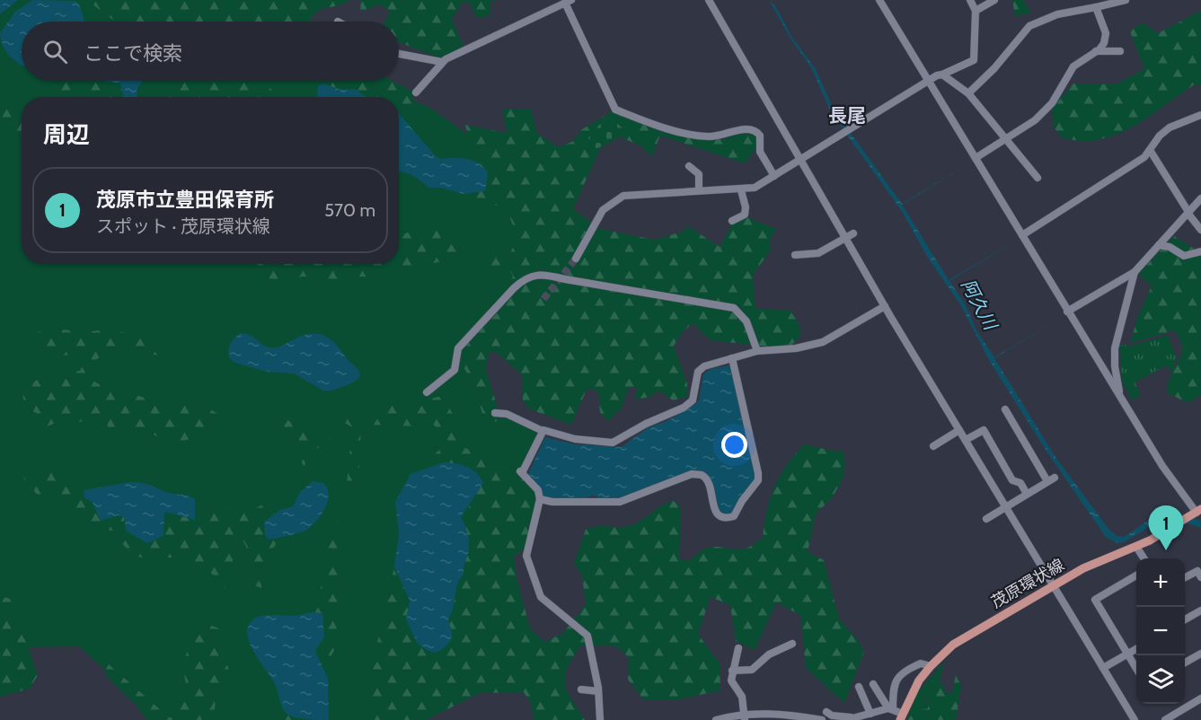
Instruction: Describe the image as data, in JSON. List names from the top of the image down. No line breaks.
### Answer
{"streets":{"main road":["茂原環状線"]},"districts":["長尾"],"water":["阿久川"],"page":{"search":"ここで検索","heading":"周辺","list":[{"mark":"1","name":"茂原市立豊田保育所","note":"スポット · 茂原環状線","value":"570 m"}],"pins":"1","map_buttons":["+","−"]}}
